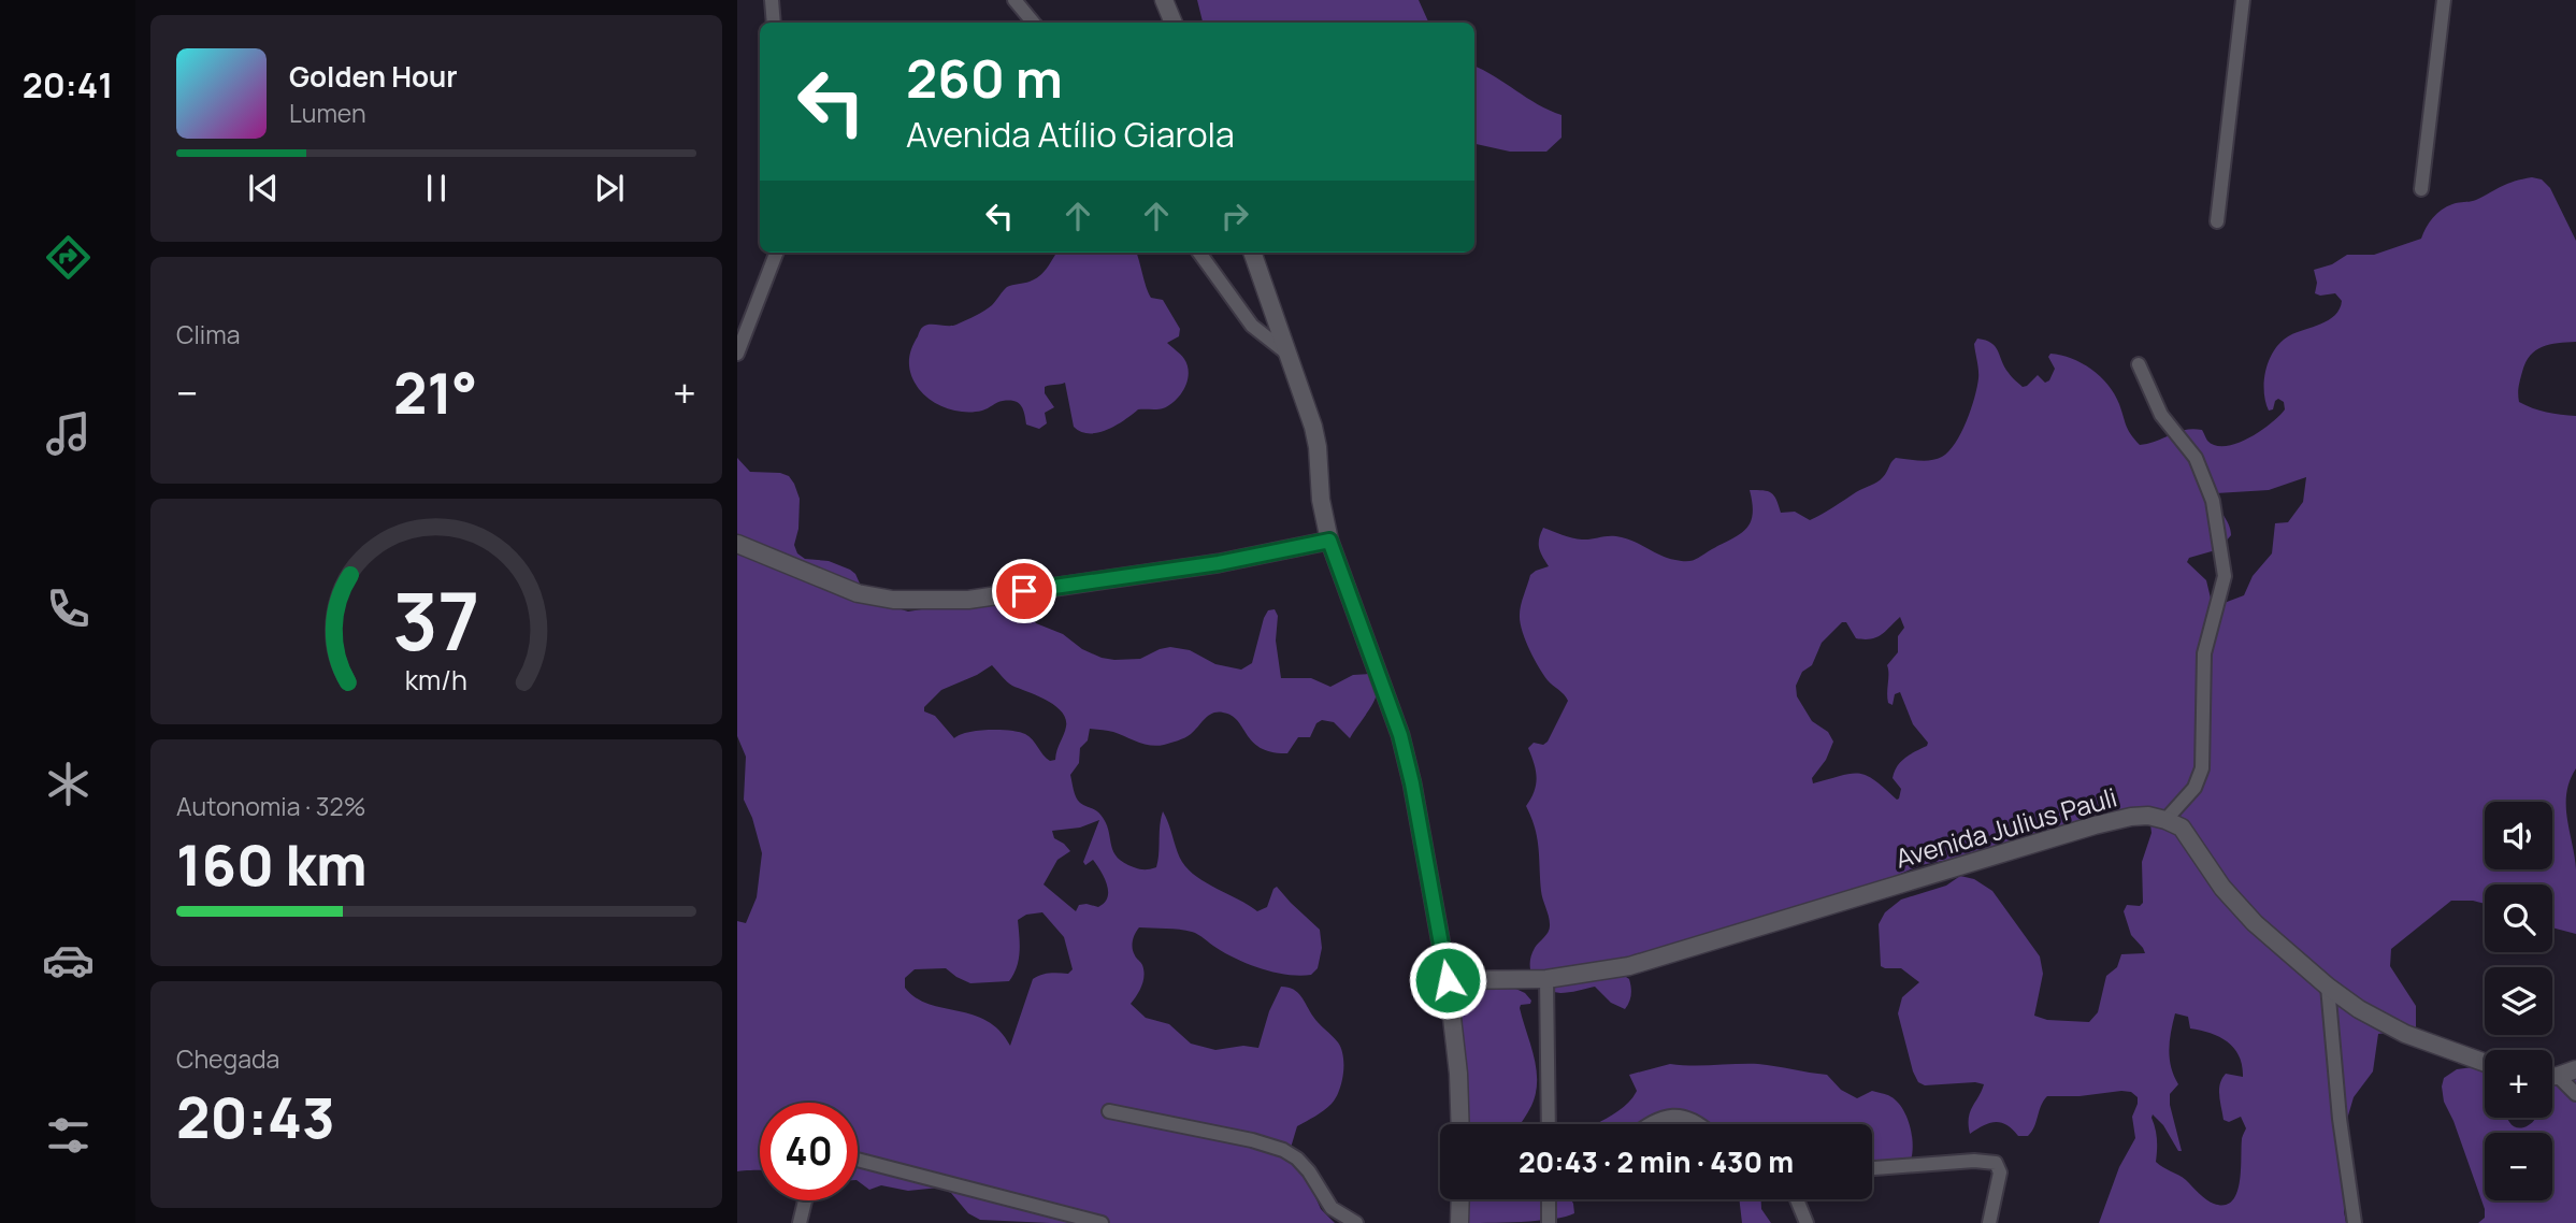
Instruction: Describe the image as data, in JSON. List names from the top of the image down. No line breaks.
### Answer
{"streets":{"street":["Avenida Julius Pauli"]},"page":{"tabs":"20:41","turn":["260 m","Avenida Atílio Giarola"],"song":["Golden Hour","Lumen"],"tile":["Clima",["Autonomia · 32%","160 km"],["Chegada","20:43"]],"heat":["−","21°","+"],"map_buttons":["+","−"],"limit":"40","trip":"20:43 · 2 min · 430 m","gauge":["37","km/h"]}}
